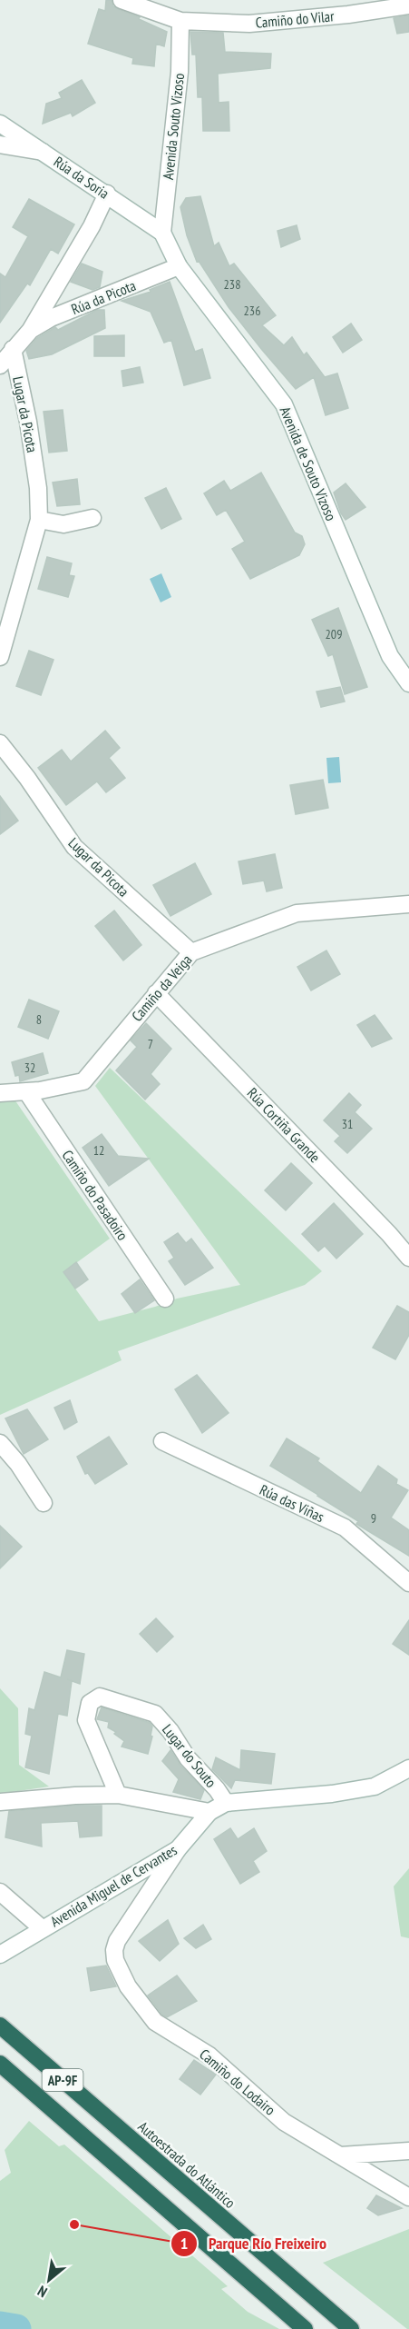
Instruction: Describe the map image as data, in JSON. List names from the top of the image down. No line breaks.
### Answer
{"streets":{"highway":["AP-9F","Autoestrada do Atlántico"],"street":["Camiño do Vilar","Avenida Souto Vizoso","Rúa da Soria","Rúa da Picota","Lugar da Picota","Avenida de Souto Vizoso","Camiño da Veiga","Rúa Cortiña Grande","Camiño do Pasadoiro","Rúa das Viñas","Lugar do Souto","Avenida Miguel de Cervantes","Camiño do Lodairo"]},"crossings":[["Camiño do Vilar","Avenida Souto Vizoso"],["Avenida Souto Vizoso","Rúa da Soria"],["Avenida Souto Vizoso","Avenida de Souto Vizoso"],["Rúa da Soria","Avenida de Souto Vizoso"],["Rúa da Picota","Avenida de Souto Vizoso"],["Lugar da Picota","Camiño da Veiga"],["Camiño da Veiga","Rúa Cortiña Grande"],["Camiño da Veiga","Camiño do Pasadoiro"],["Lugar do Souto","Avenida Miguel de Cervantes"],["Avenida Miguel de Cervantes","Camiño do Lodairo"]],"places":["Parque Río Freixeiro"],"house_numbers":["238","236","209","8","7","32","31","12","9"],"north":"bottom left"}
